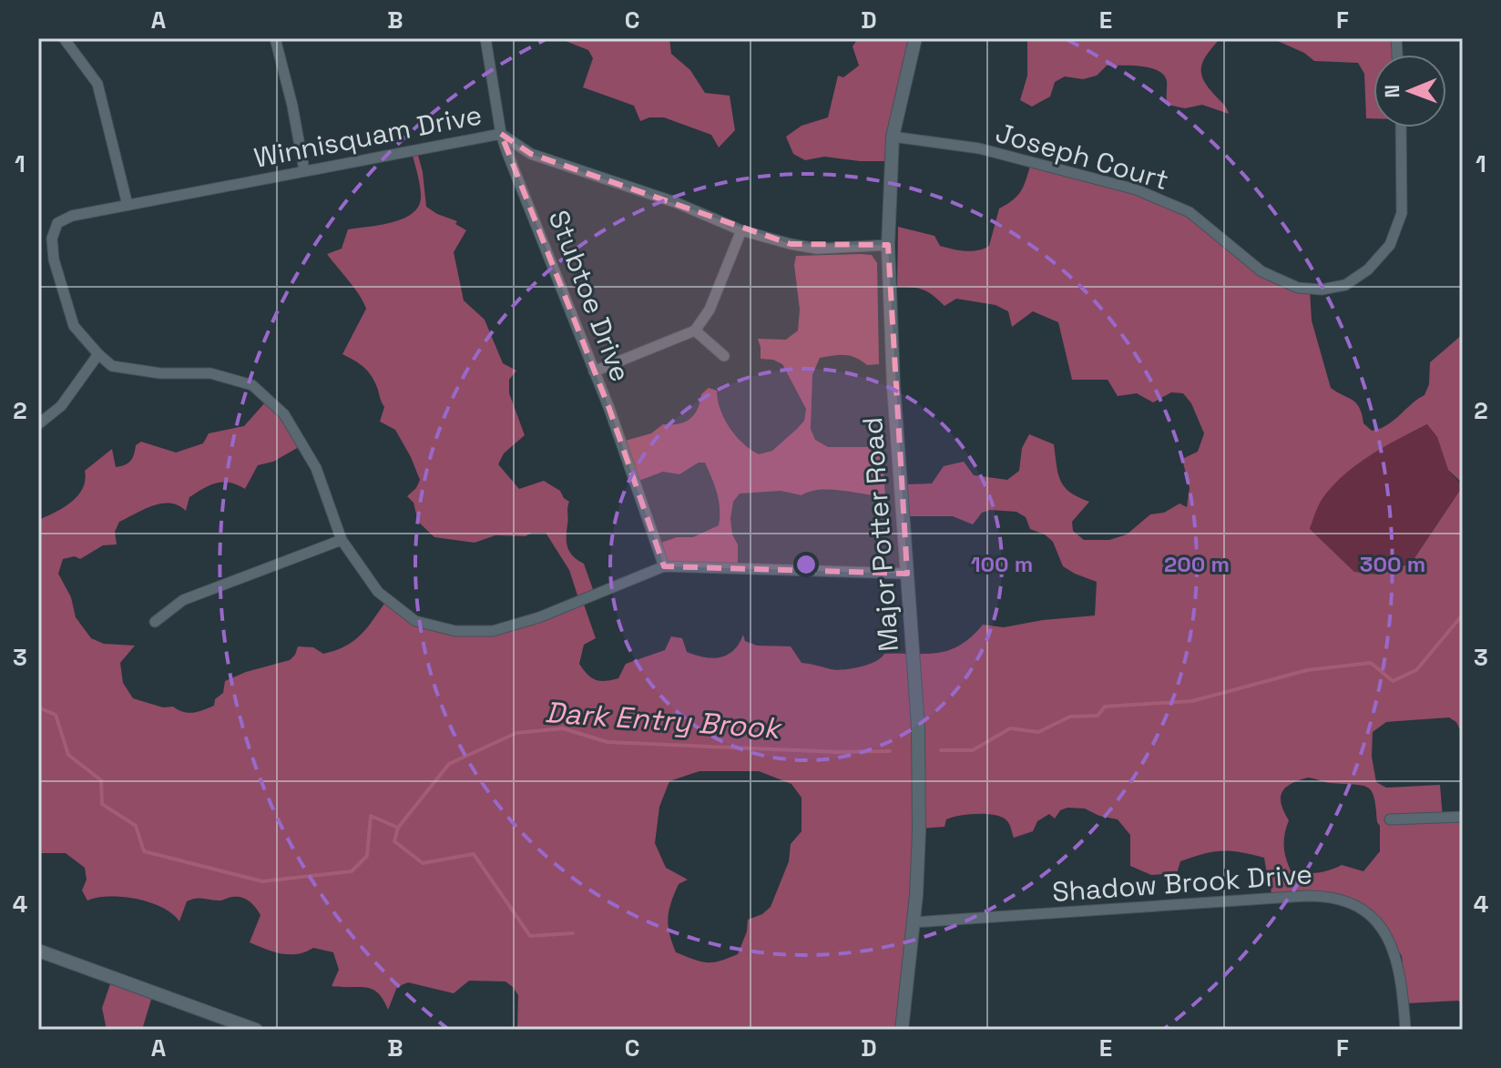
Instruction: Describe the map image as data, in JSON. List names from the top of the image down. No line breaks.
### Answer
{"streets":{"street":["Winnisquam Drive","Joseph Court","Stubtoe Drive","Major Potter Road","Shadow Brook Drive"]},"crossings":[["Winnisquam Drive","Stubtoe Drive"],["Winnisquam Drive","Major Potter Road"],["Joseph Court","Major Potter Road"],["Major Potter Road","Shadow Brook Drive"]],"water":["Dark Entry Brook"],"north":"left","grid":{"columns":["A","B","C","D","E","F"],"rows":["1","2","3","4"]},"rings":["100 m","200 m","300 m"]}
